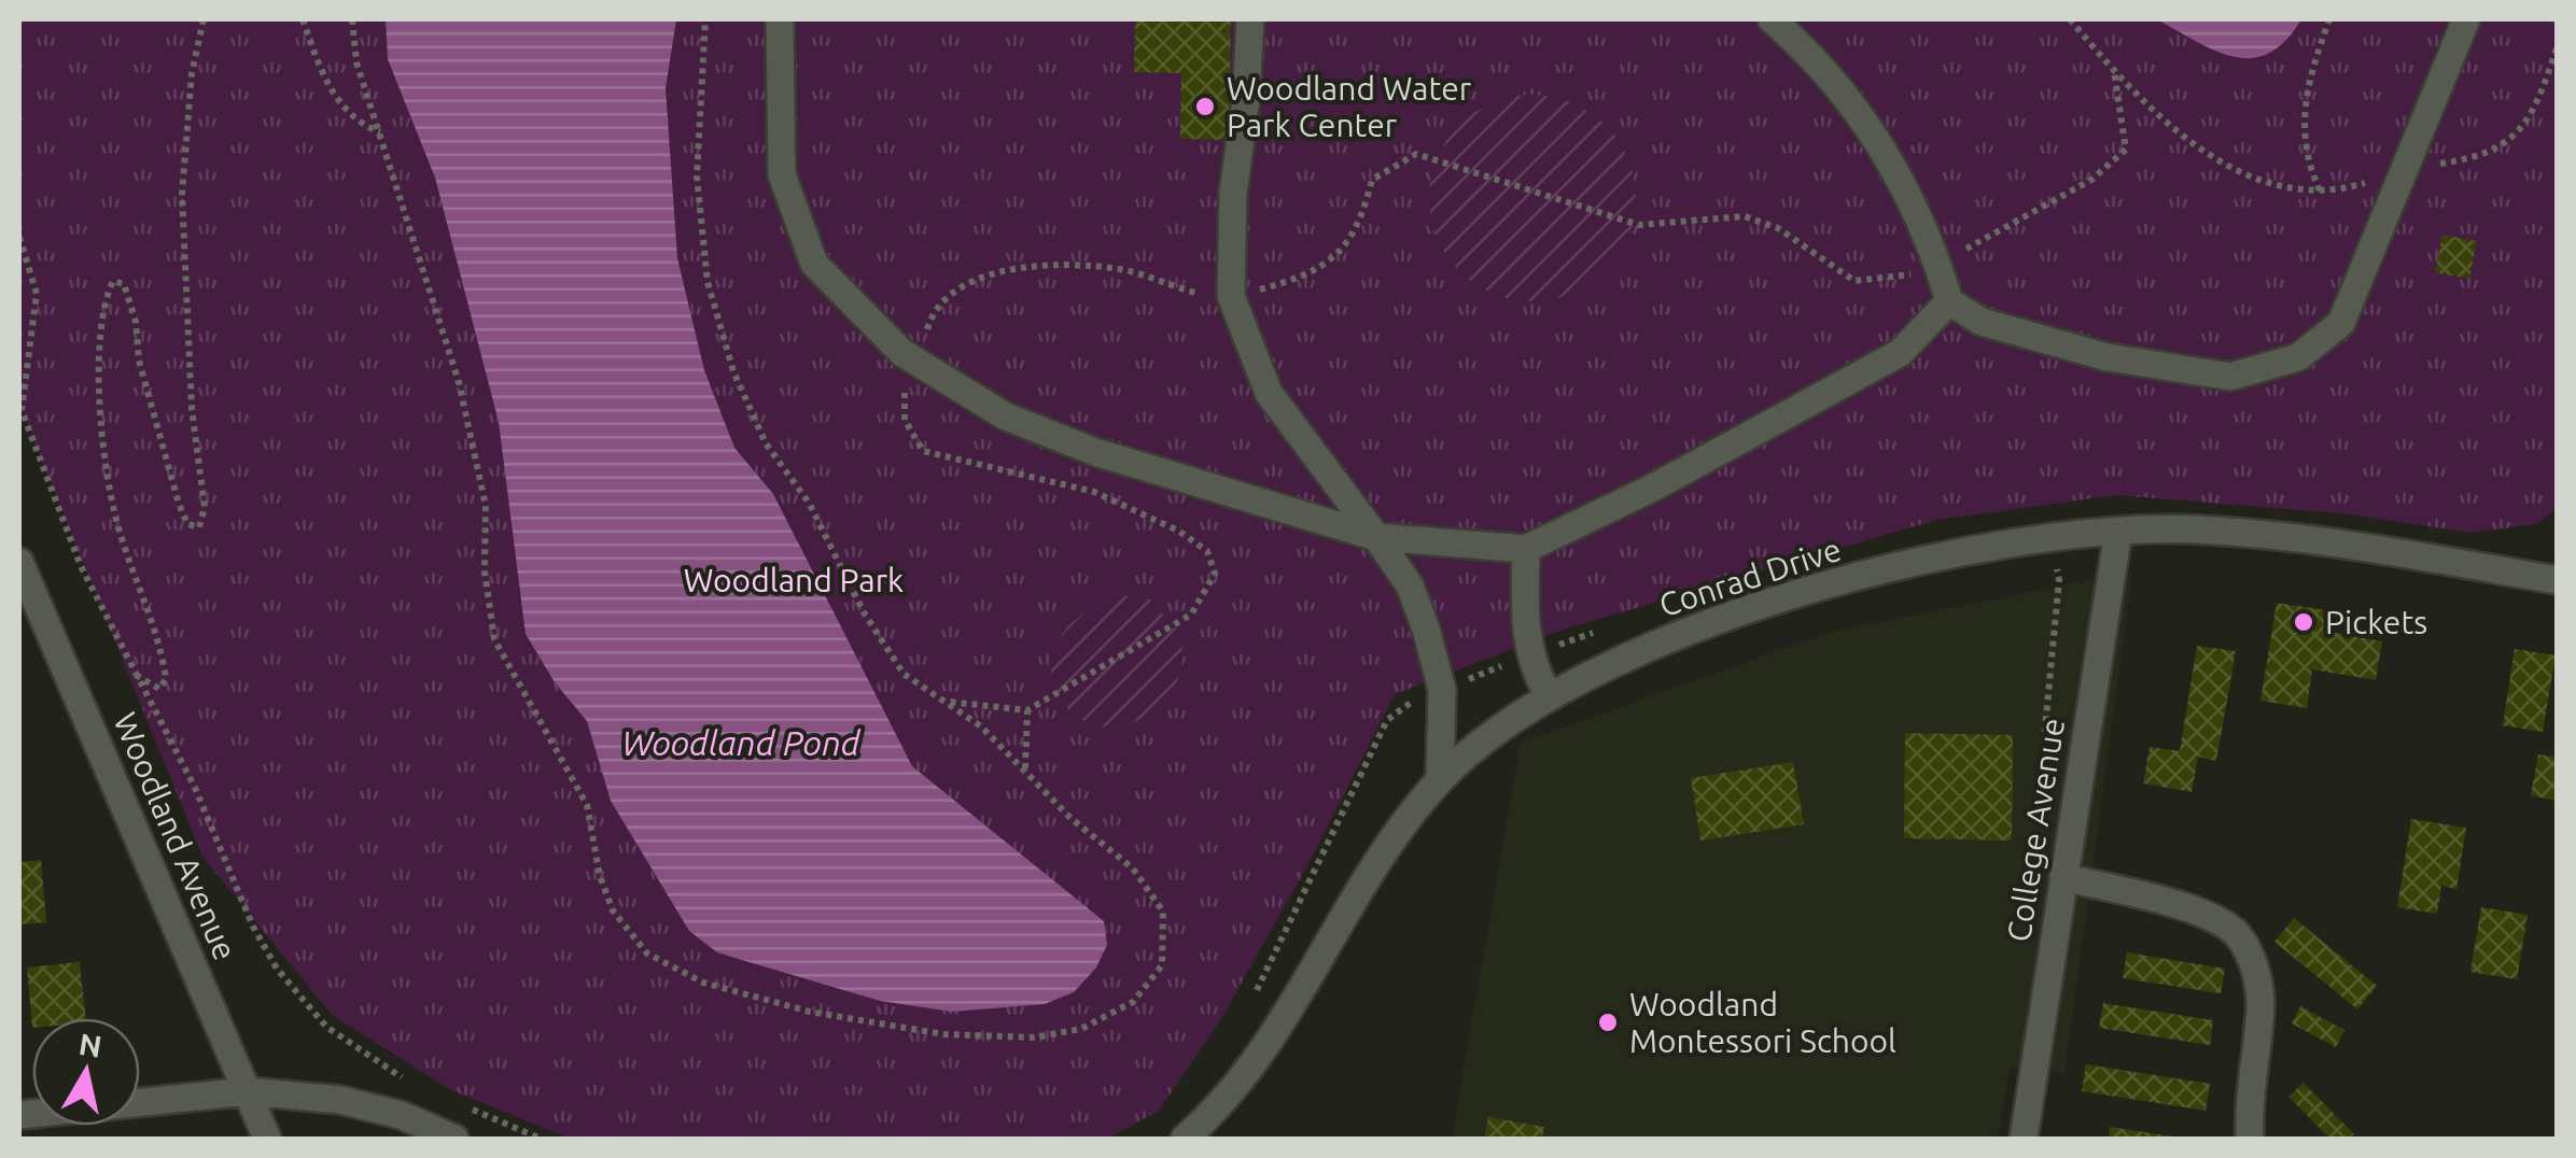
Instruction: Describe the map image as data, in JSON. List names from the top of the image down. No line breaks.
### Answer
{"streets":{"street":["Conrad Drive","College Avenue","Woodland Avenue"]},"crossings":[["Conrad Drive","College Avenue"]],"water":["Woodland Pond"],"parks":["Woodland Park"],"places":["Woodland Water Park Center","Pickets","Woodland Montessori School"],"north":"top"}
